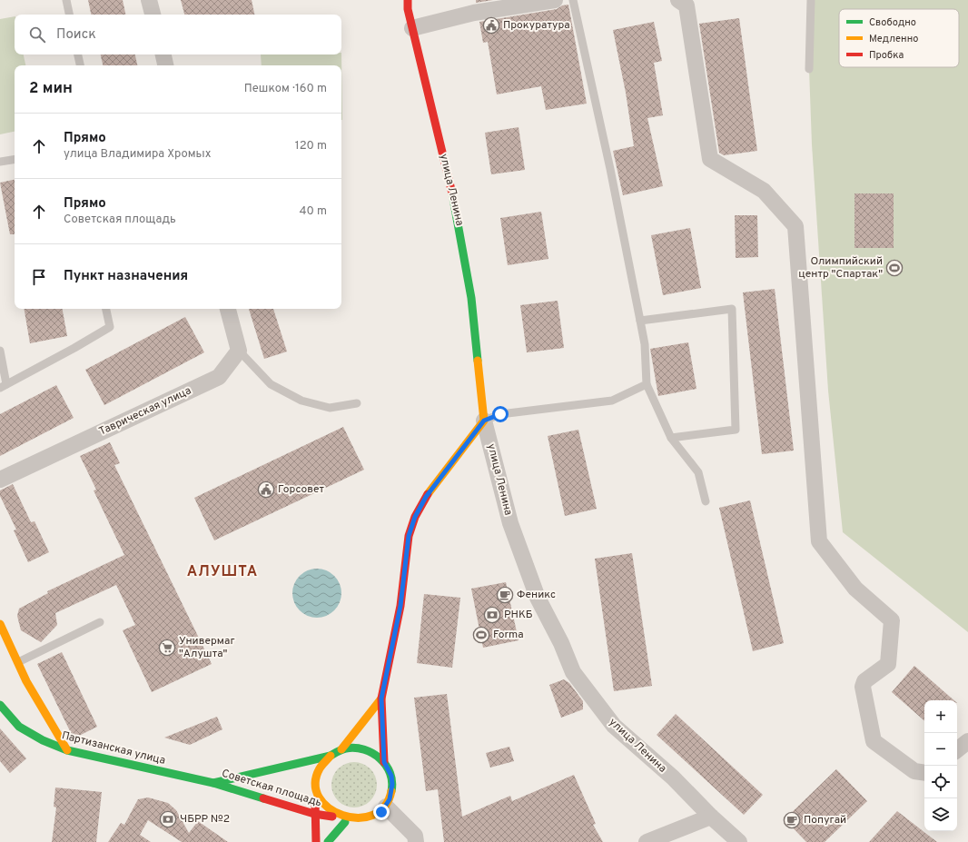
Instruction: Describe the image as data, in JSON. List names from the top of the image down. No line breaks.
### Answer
{"streets":{"main road":["улица Ленина","Партизанская улица","Советская площадь"],"street":["Таврическая улица"]},"crossings":[["Партизанская улица","Советская площадь"]],"districts":["АЛУШТА"],"places":{"public building":["Прокуратура","Горсовет"],"sports":["Олимпийский центр \"Спартак\"","Forma"],"cafe":["Феникс","Попугай"],"bank":["РНКБ","ЧБРР №2"],"supermarket":["Универмаг \"Алушта\""]},"legend":["Свободно","Медленно","Пробка"],"page":{"search":"Поиск","heading":["2 мин","Пешком · 160 m"],"list":[["Прямо","улица Владимира Хромых","120 m"],["Прямо","Советская площадь","40 m"],"Пункт назначения"],"map_buttons":["+","−"]}}
